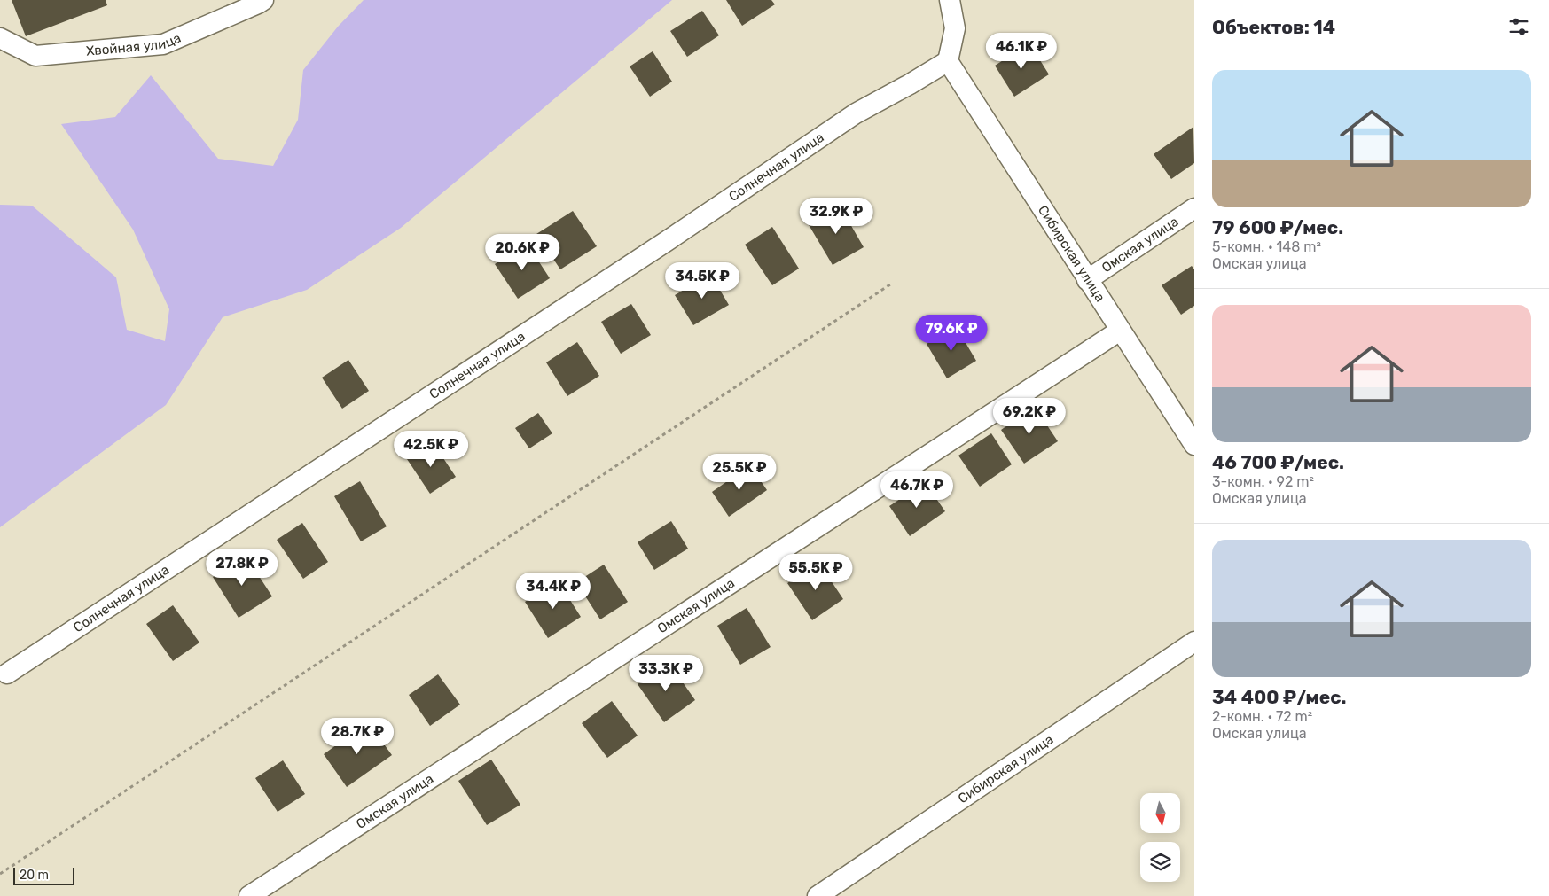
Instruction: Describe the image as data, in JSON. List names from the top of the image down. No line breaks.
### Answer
{"streets":{"street":["Хвойная улица","Солнечная улица","Омская улица","Сибирская улица"]},"crossings":[["Солнечная улица","Сибирская улица"],["Омская улица","Сибирская улица"]],"scale_bar":"20 m","north":"bottom","page":{"heading":"Объектов: 14","price":["46.1K ₽","32.9K ₽","20.6K ₽","34.5K ₽","79.6K ₽","69.2K ₽","42.5K ₽","25.5K ₽","46.7K ₽","27.8K ₽","55.5K ₽","34.4K ₽","33.3K ₽","28.7K ₽"],"list":[{"name":"79 600 ₽/мес.","note":"5-комн. · 148 m² · Омская улица"},{"name":"46 700 ₽/мес.","note":"3-комн. · 92 m² · Омская улица"},{"name":"34 400 ₽/мес.","note":"2-комн. · 72 m² · Омская улица"}],"scale":"20 m"}}
